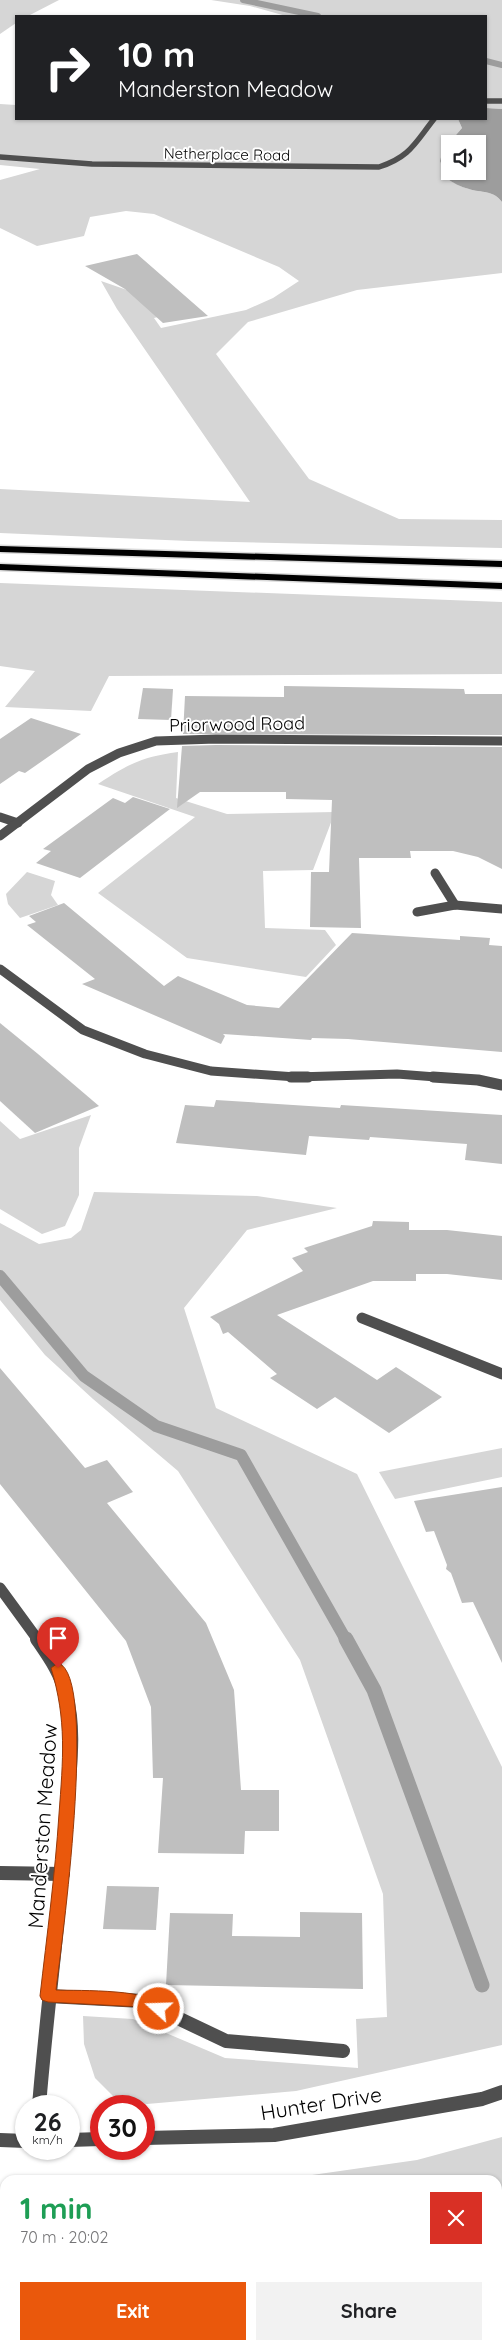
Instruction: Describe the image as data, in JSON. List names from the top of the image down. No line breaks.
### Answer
{"streets":{"street":["Netherplace Road","Priorwood Road","Manderston Meadow","Hunter Drive"]},"page":{"turn":["10 m","Manderston Meadow"],"speed":"26 km/h","limit":"30","heading":["1 min","70 m · 20:02"],"buttons":["Exit","Share"]}}
